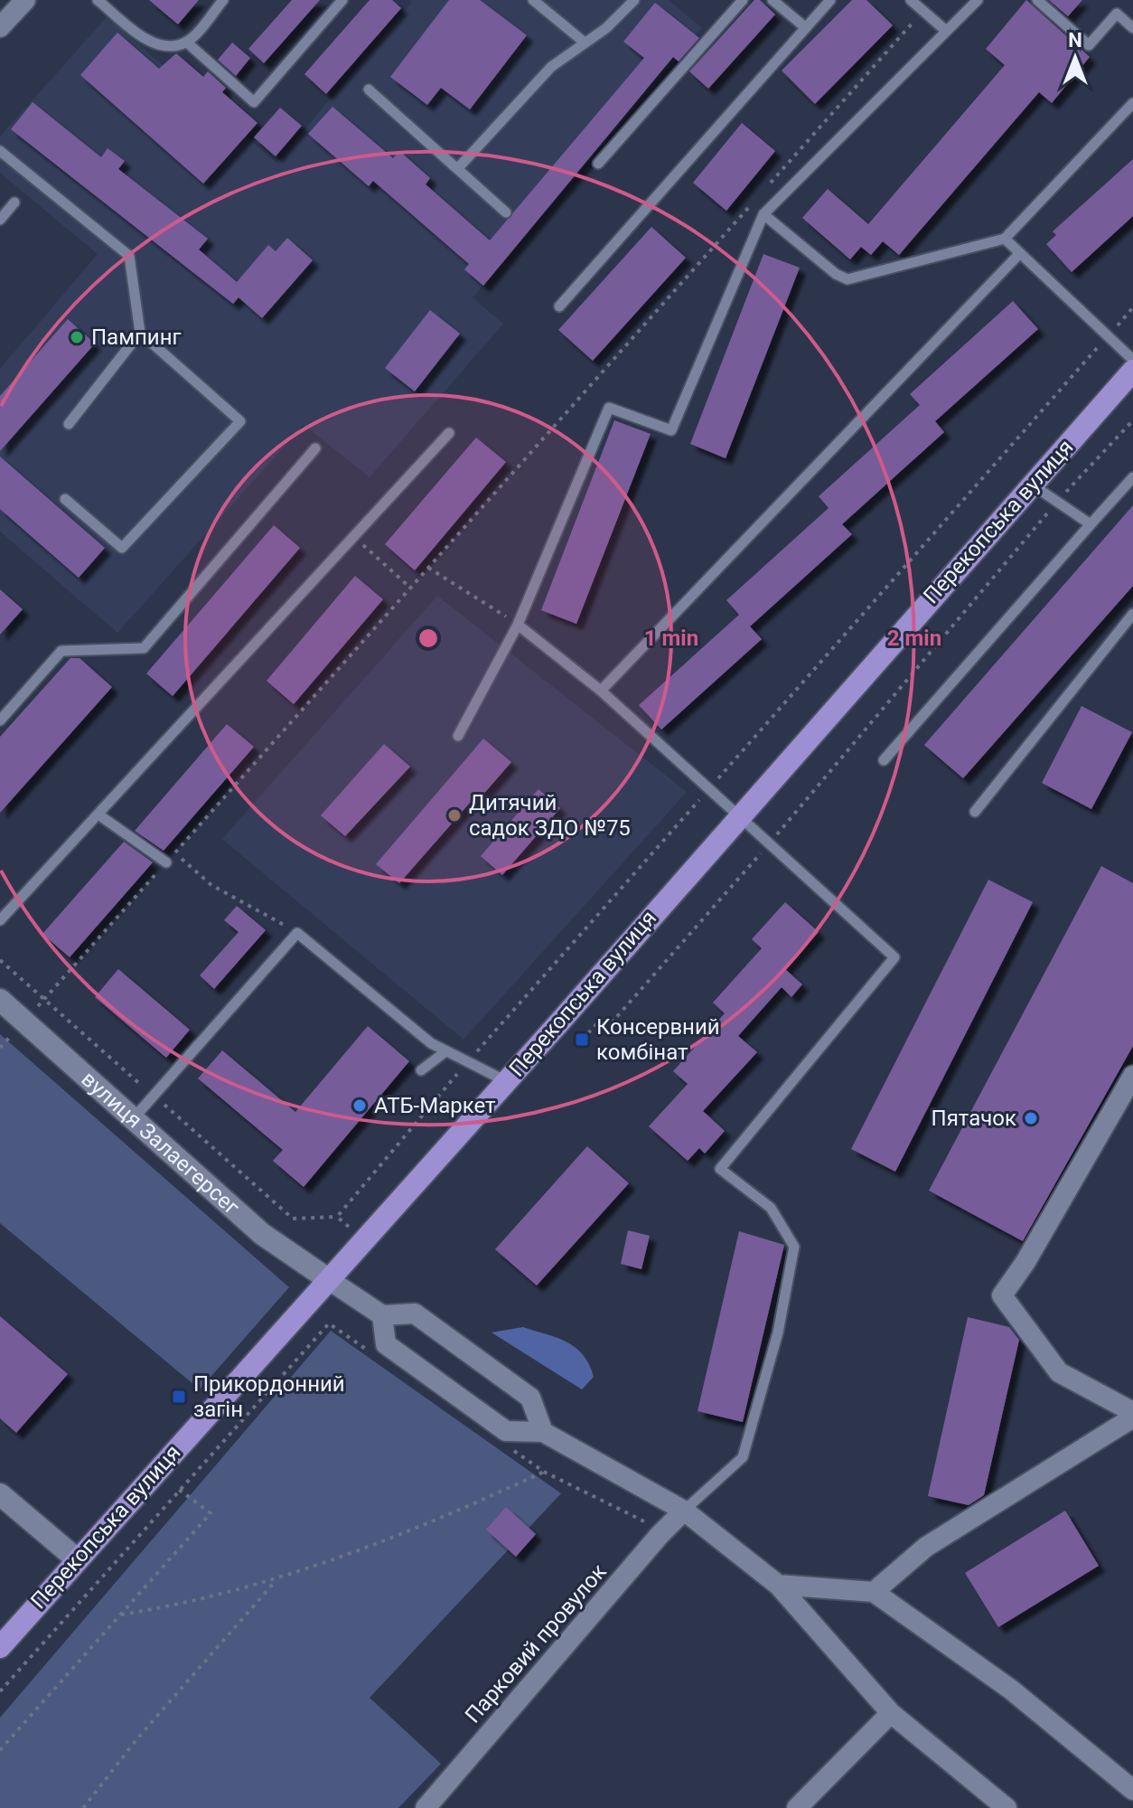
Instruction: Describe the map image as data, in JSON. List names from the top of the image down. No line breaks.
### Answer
{"streets":{"main road":["Перекопська вулиця","вулиця Залаегерсег"],"street":["Парковий провулок"]},"crossings":[["Перекопська вулиця","вулиця Залаегерсег"]],"places":{"other":["Пампинг","Дитячий садок ЗДО №75","АТБ-Маркет","Пятачок"],"transit":["Консервний комбінат","Прикордонний загін"]},"north":"top","rings":["1 min","2 min"]}
